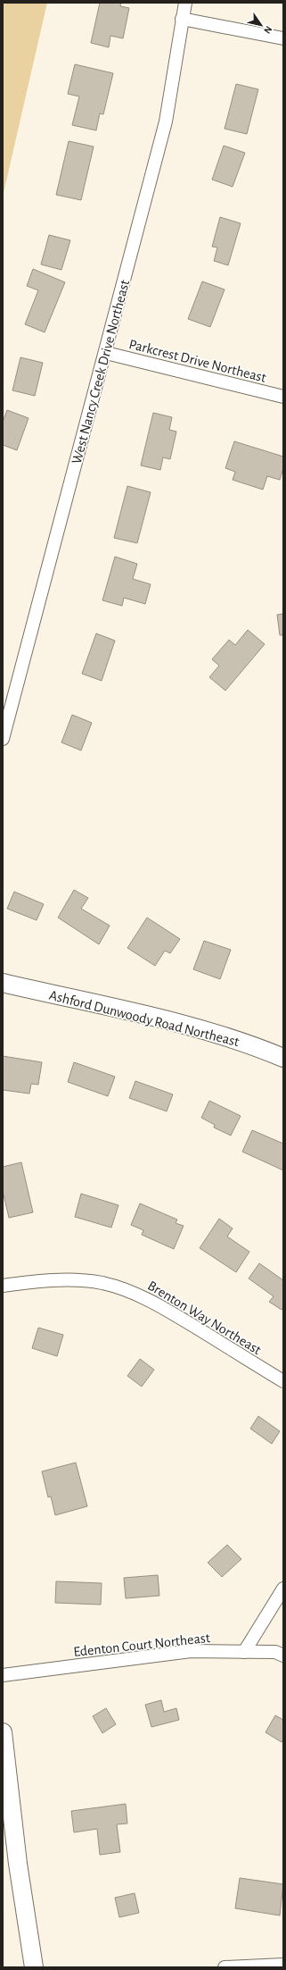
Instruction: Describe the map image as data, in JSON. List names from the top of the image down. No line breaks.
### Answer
{"streets":{"main road":["Ashford Dunwoody Road Northeast"],"street":["Parkcrest Drive Northeast","West Nancy Creek Drive Northeast","Brenton Way Northeast","Edenton Court Northeast"]},"crossings":[["Parkcrest Drive Northeast","West Nancy Creek Drive Northeast"]],"north":"bottom right"}
